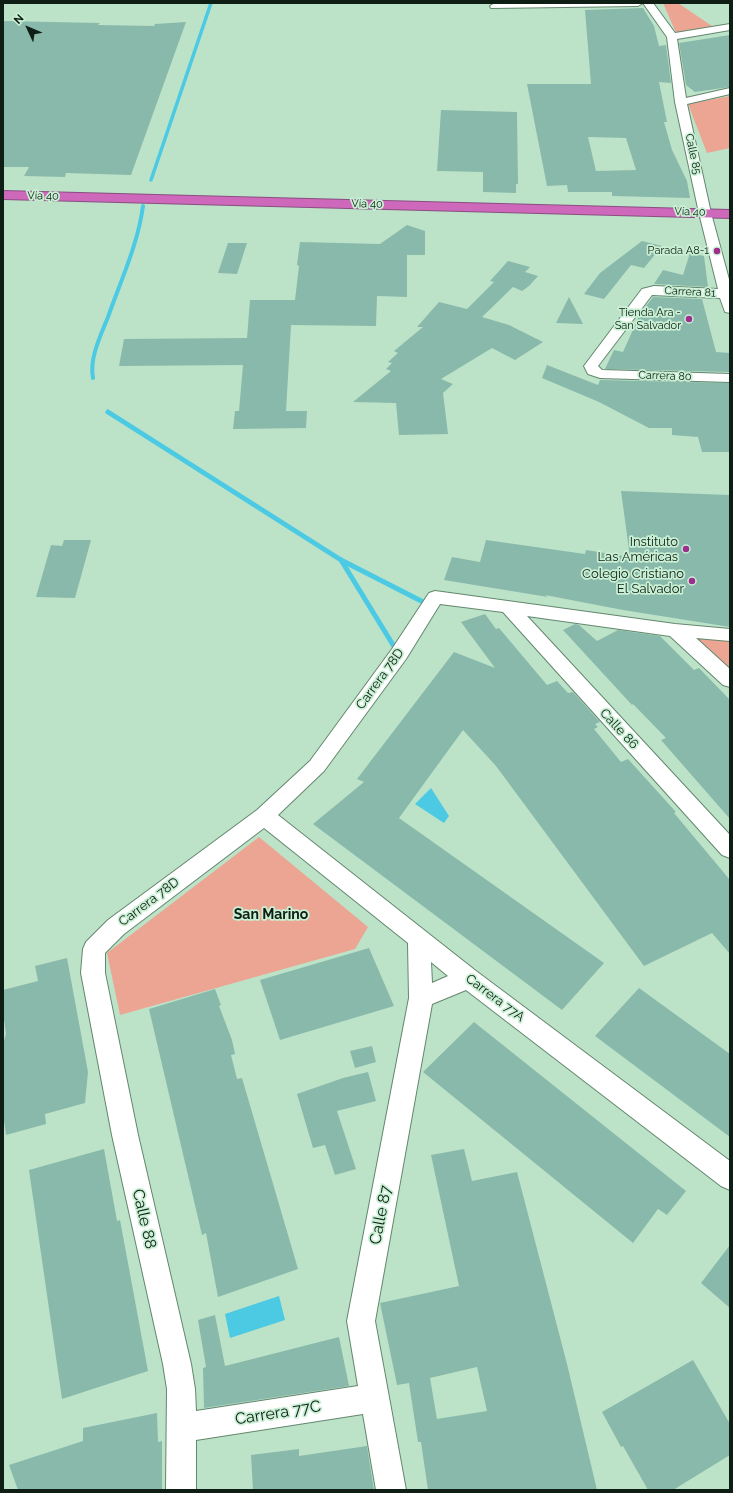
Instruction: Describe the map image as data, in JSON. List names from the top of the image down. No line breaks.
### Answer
{"streets":{"highway":["Vía 40"],"street":["Calle 85","Carrera 81","Carrera 80","Carrera 78D","Calle 86","Carrera 77A","Calle 87","Calle 88","Carrera 77C"]},"crossings":[["Calle 85","Vía 40"],["Calle 85","Carrera 81"],["Carrera 81","Carrera 80"],["Carrera 78D","Calle 86"],["Carrera 78D","Carrera 77A"],["Carrera 78D","Calle 88"],["Carrera 77A","Calle 87"],["Calle 87","Carrera 77C"],["Calle 88","Carrera 77C"]],"districts":["San Marino"],"places":["Parada A8-1","Tienda Ara - San Salvador","Instituto Las Américas","Colegio Cristiano El Salvador"],"north":"top left"}
